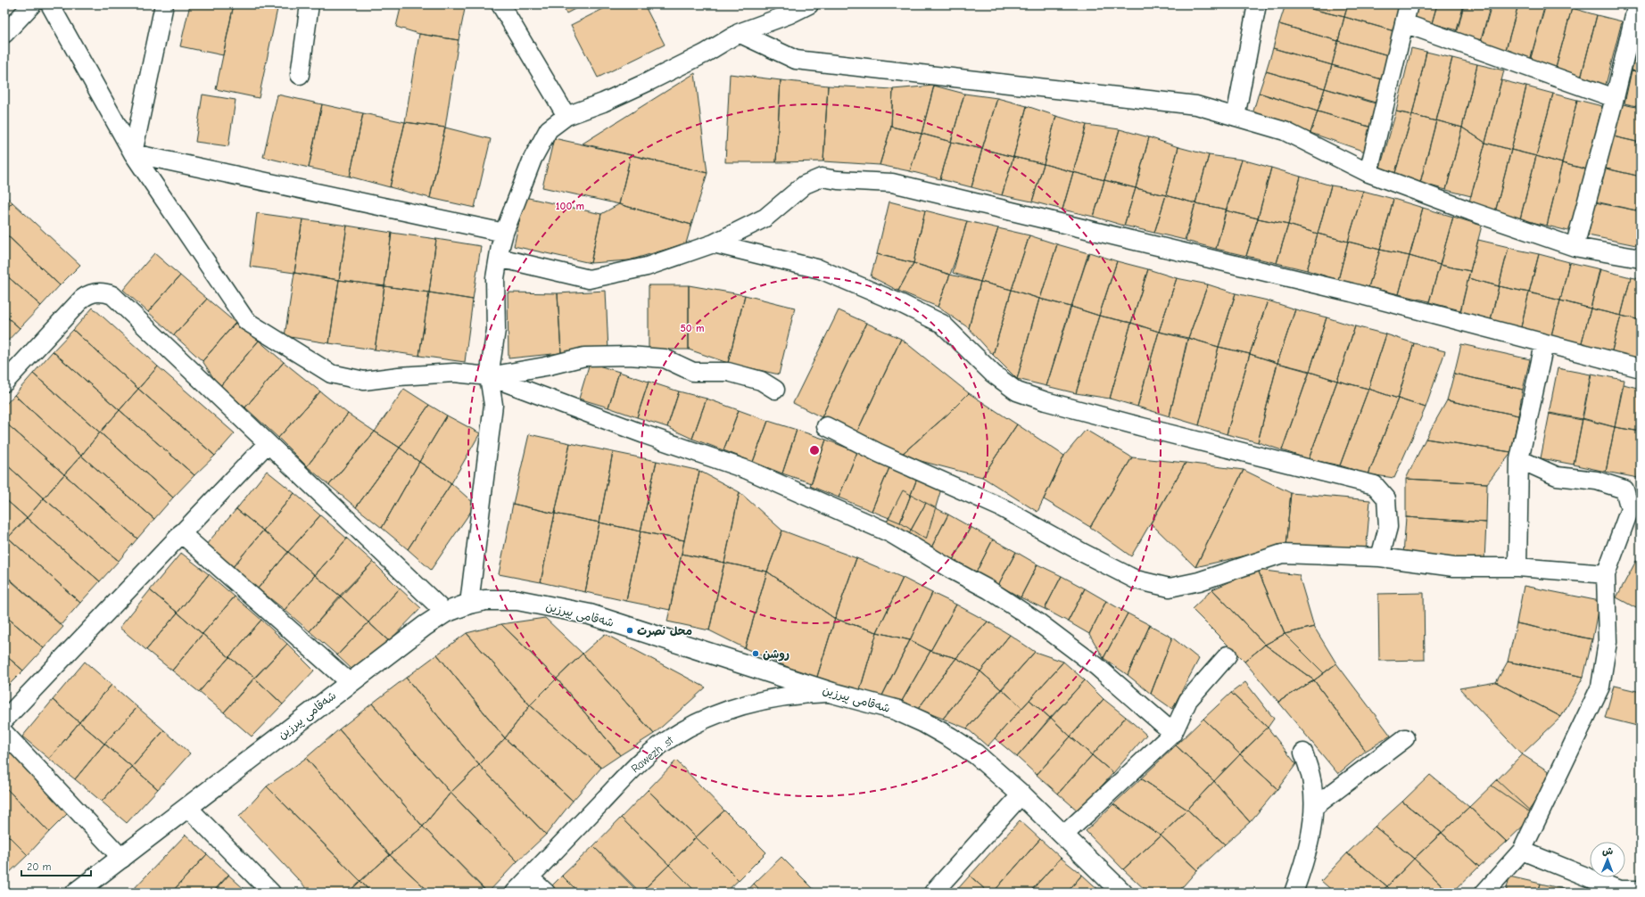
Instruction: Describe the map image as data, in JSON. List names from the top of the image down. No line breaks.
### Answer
{"streets":{"street":["شەقامی پیرزین","Rawezh .st"]},"crossings":[["شەقامی پیرزین","Rawezh .st"]],"places":["محل نصرت","روشن"],"scale_bar":"20 m","north":"top","rings":["100 m","50 m"]}
